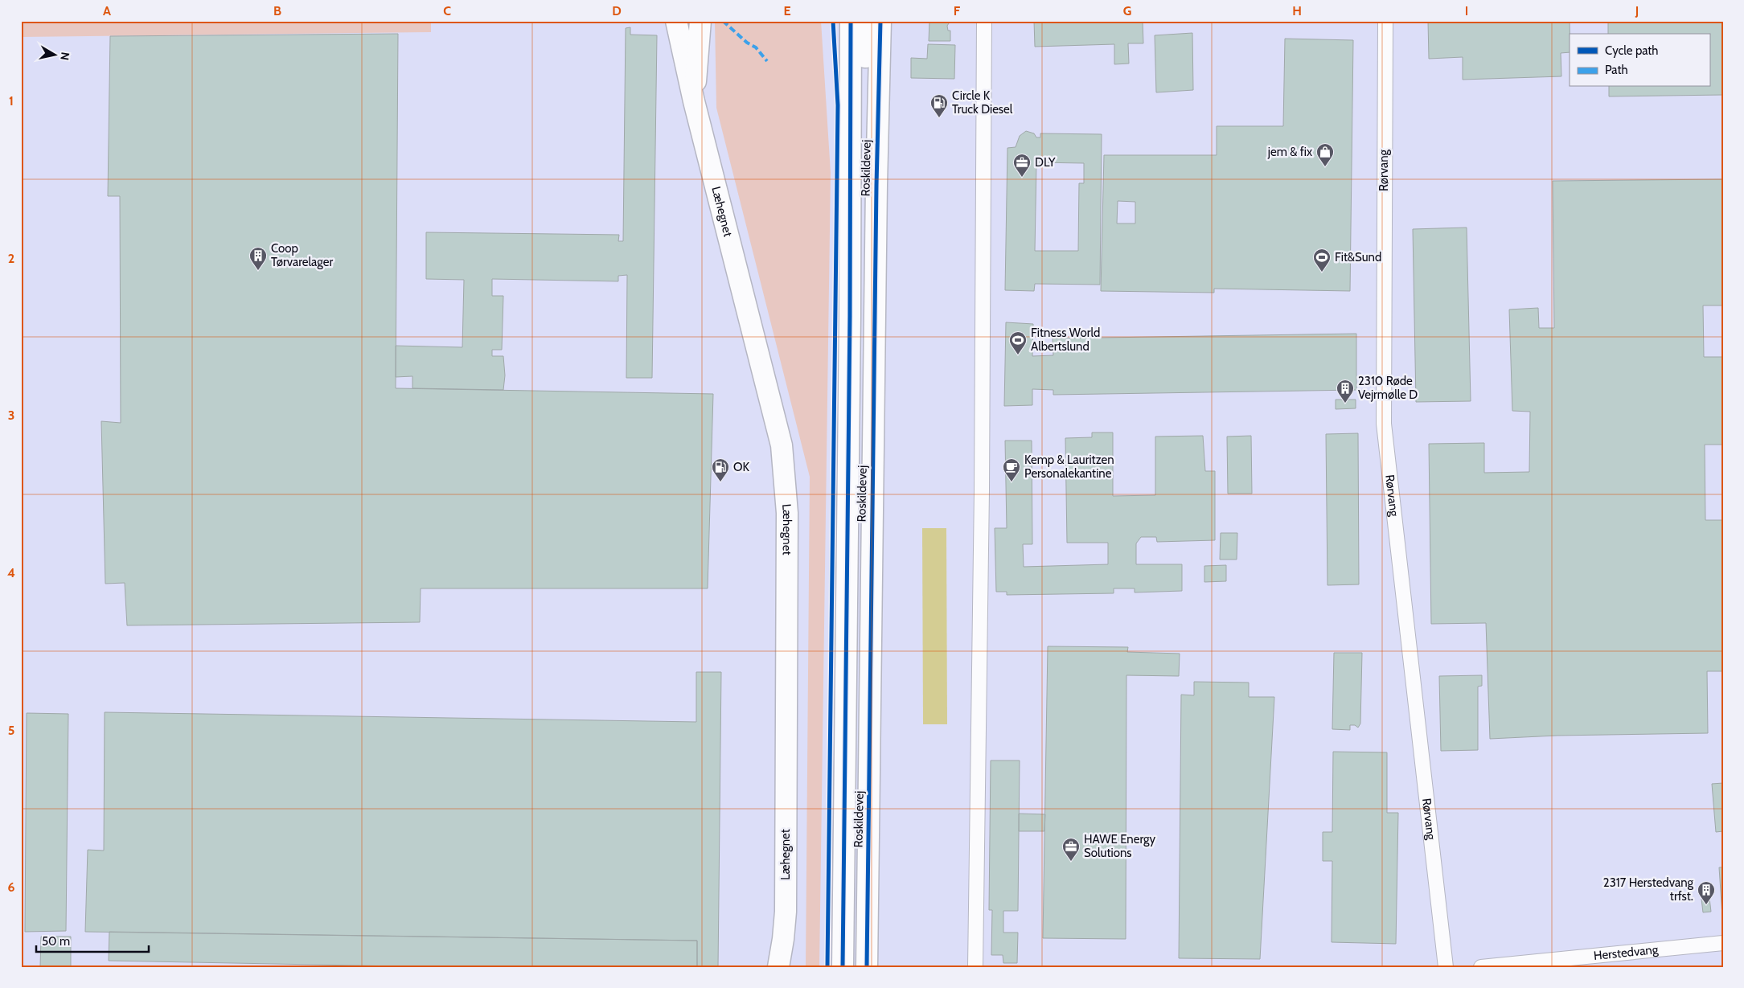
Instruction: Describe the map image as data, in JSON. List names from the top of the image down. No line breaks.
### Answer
{"streets":{"main road":["Roskildevej","Læhegnet"],"street":["Rørvang","Herstedvang"]},"places":{"fuel station":["Circle K Truck Diesel","OK"],"shop":["jem & fix"],"office":["DLY","HAWE Energy Solutions"],"building":["Coop Tørvarelager","2310 Røde Vejrmølle D","2317 Herstedvang trfst."],"sports":["Fit&Sund","Fitness World Albertslund"],"cafe":["Kemp & Lauritzen Personalekantine"]},"legend":["Cycle path","Path"],"scale_bar":"50 m","north":"right","grid":{"columns":["A","B","C","D","E","F","G","H","I","J"],"rows":["1","2","3","4","5","6"]}}
